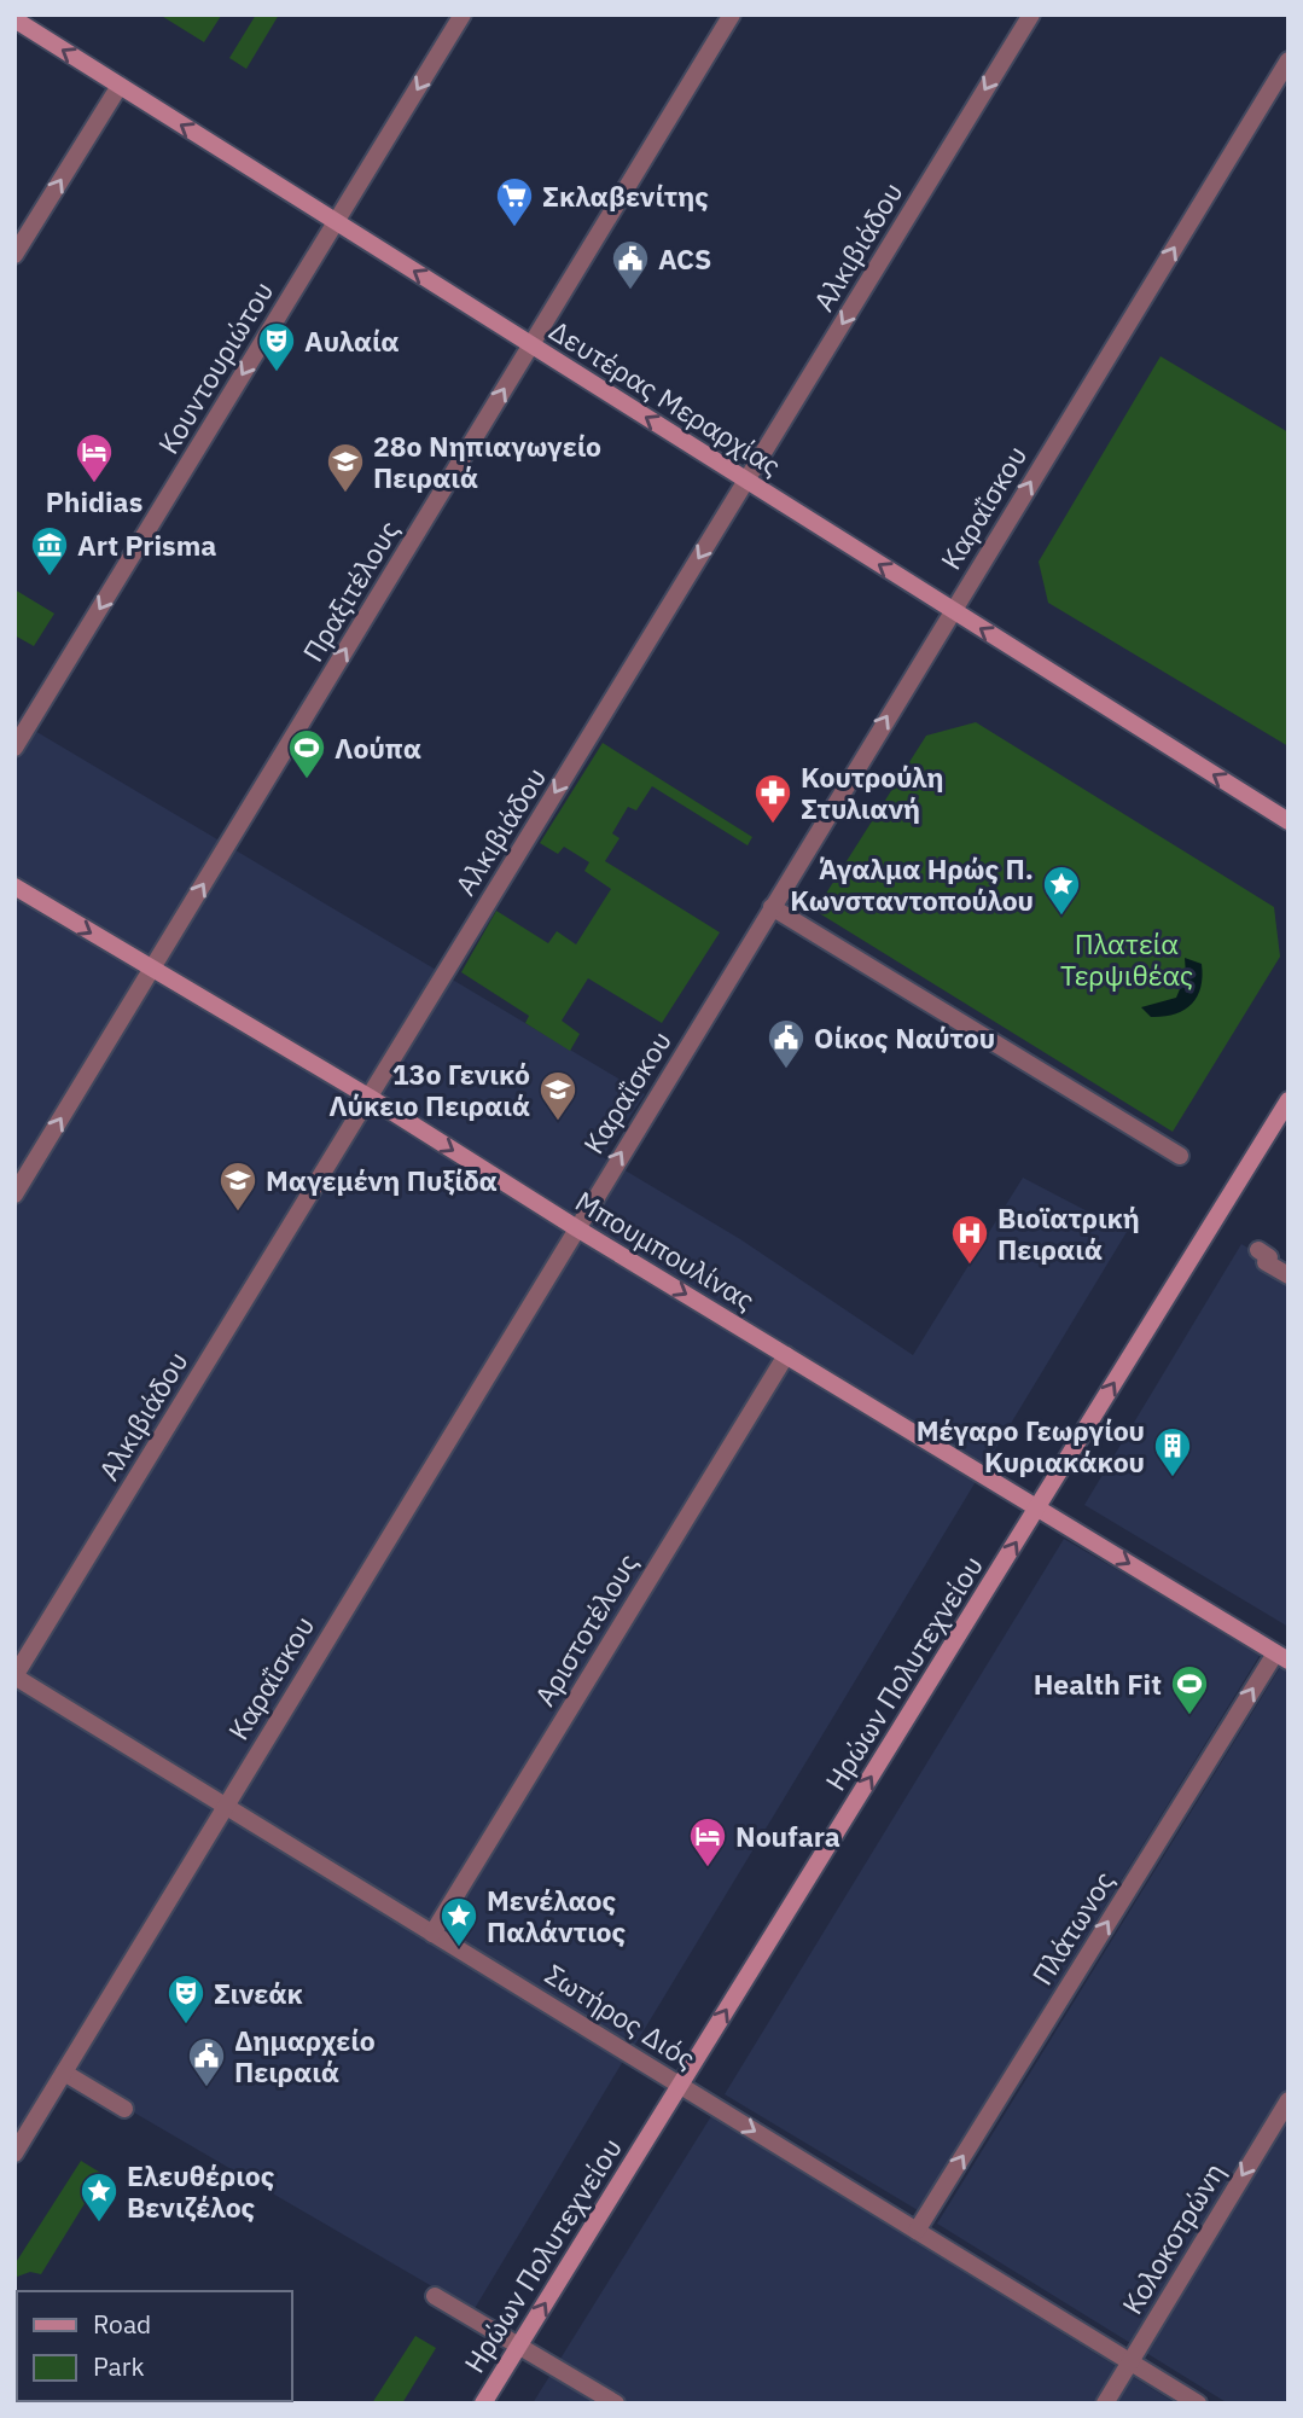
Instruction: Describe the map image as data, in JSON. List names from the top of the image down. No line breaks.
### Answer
{"streets":{"main road":["Δευτέρας Μεραρχίας","Μπουμπουλίνας","Ηρώων Πολυτεχνείου"],"street":["Αλκιβιάδου","Κουντουριώτου","Καραΐσκου","Πραξιτέλους","Αριστοτέλους","Πλάτωνος","Σωτήρος Διός","Κολοκοτρώνη"]},"crossings":[["Αλκιβιάδου","Δευτέρας Μεραρχίας"],["Αλκιβιάδου","Μπουμπουλίνας"],["Αλκιβιάδου","Σωτήρος Διός"],["Κουντουριώτου","Δευτέρας Μεραρχίας"],["Δευτέρας Μεραρχίας","Καραΐσκου"],["Δευτέρας Μεραρχίας","Πραξιτέλους"],["Καραΐσκου","Μπουμπουλίνας"],["Καραΐσκου","Σωτήρος Διός"],["Πραξιτέλους","Μπουμπουλίνας"],["Μπουμπουλίνας","Αριστοτέλους"],["Μπουμπουλίνας","Ηρώων Πολυτεχνείου"],["Μπουμπουλίνας","Πλάτωνος"],["Αριστοτέλους","Σωτήρος Διός"],["Ηρώων Πολυτεχνείου","Σωτήρος Διός"],["Πλάτωνος","Σωτήρος Διός"],["Σωτήρος Διός","Κολοκοτρώνη"]],"one_way":["Αλκιβιάδου","Κουντουριώτου","Δευτέρας Μεραρχίας","Καραΐσκου","Πραξιτέλους","Μπουμπουλίνας","Ηρώων Πολυτεχνείου","Πλάτωνος","Κολοκοτρώνη"],"parks":["Πλατεία Τερψιθέας"],"places":{"supermarket":["Σκλαβενίτης"],"public building":["ACS","Οίκος Ναύτου","Δημαρχείο Πειραιά"],"theatre":["Αυλαία","Σινεάκ"],"hotel":["Phidias","Noufara"],"school or university":["28ο Νηπιαγωγείο Πειραιά","13ο Γενικό Λύκειο Πειραιά","Μαγεμένη Πυξίδα"],"museum":["Art Prisma"],"sports":["Λούπα","Health Fit"],"pharmacy":["Κουτρούλη Στυλιανή"],"place":["Άγαλμα Ηρώς Π. Κωνσταντοπούλου","Μενέλαος Παλάντιος","Ελευθέριος Βενιζέλος"],"hospital":["Βιοϊατρική Πειραιά"],"building":["Μέγαρο Γεωργίου Κυριακάκου"]},"legend":["Road","Park"]}
